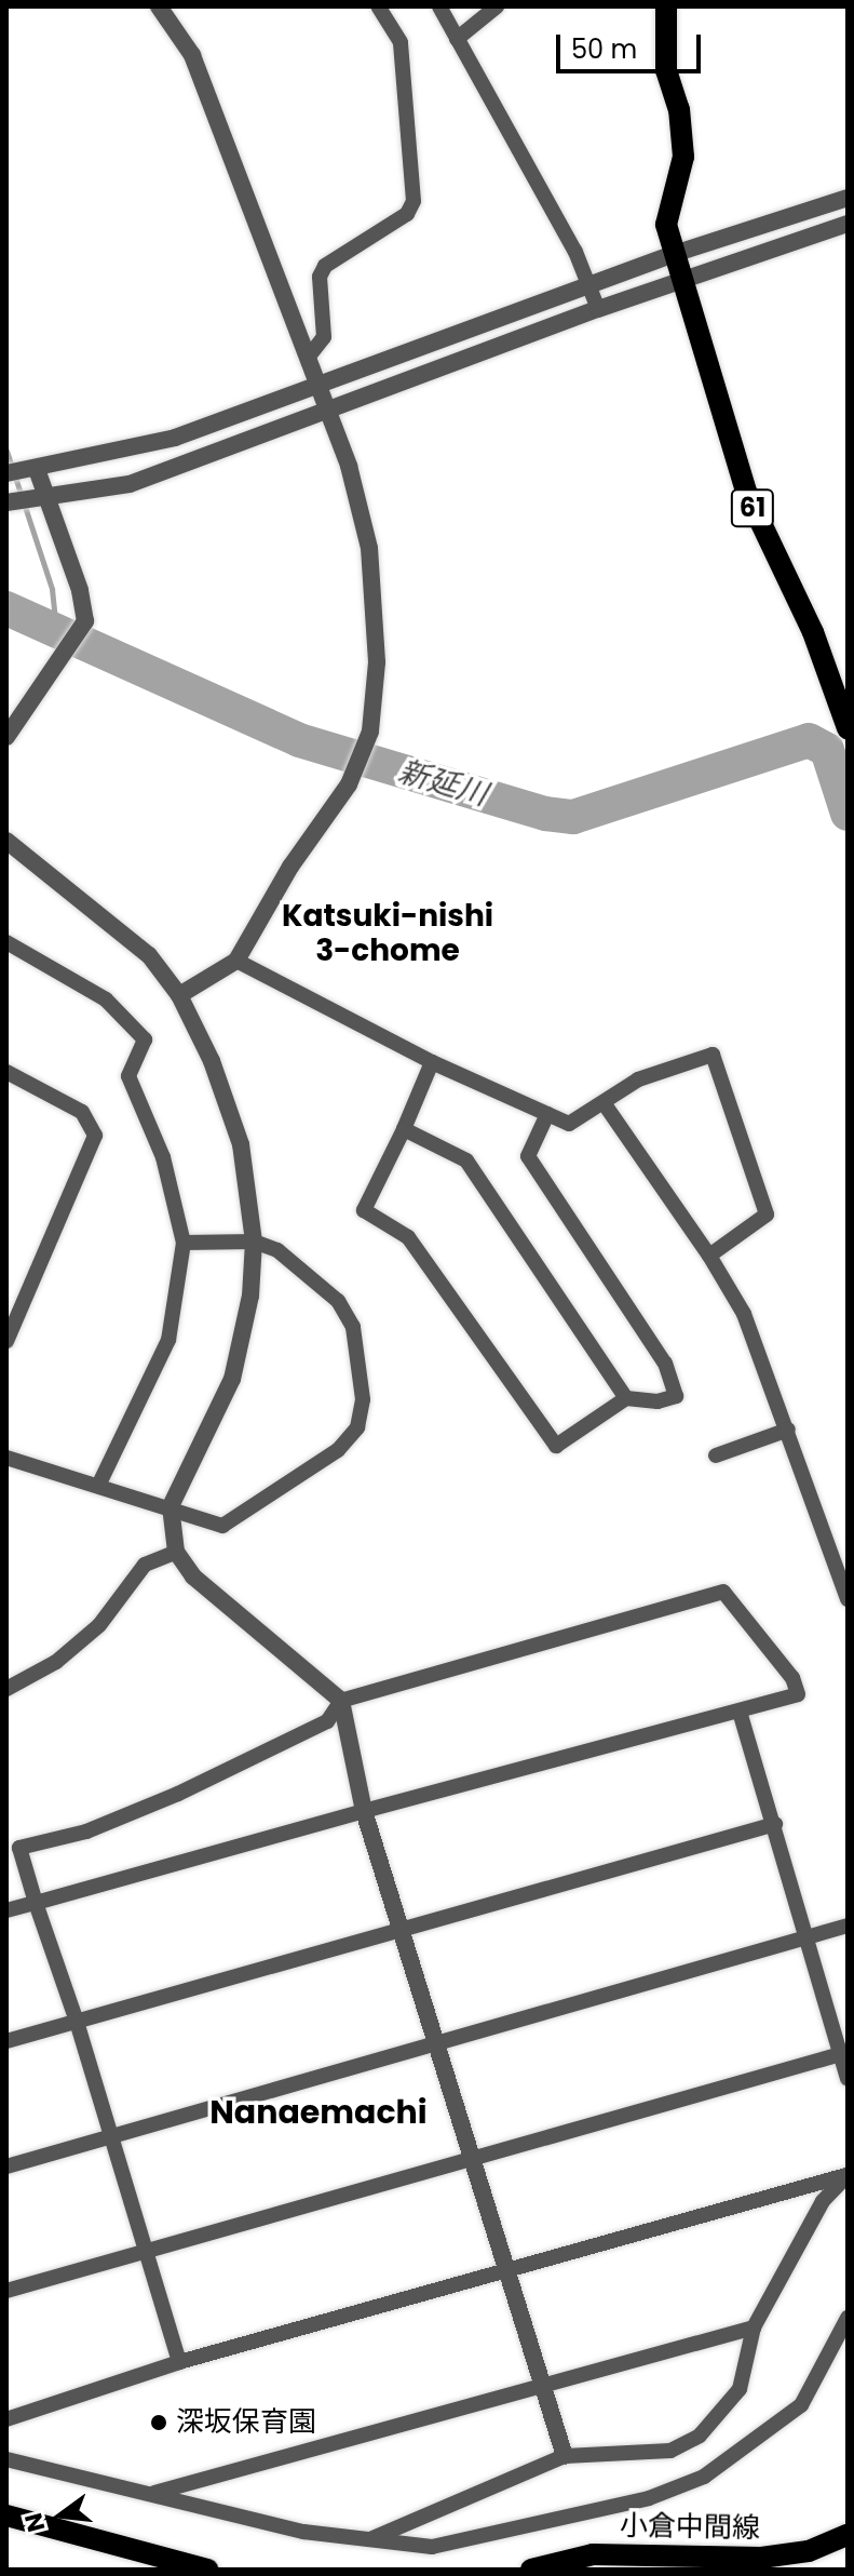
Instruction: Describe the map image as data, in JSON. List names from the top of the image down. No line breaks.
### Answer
{"streets":{"main road":["61","小倉中間線"]},"districts":["Katsuki-nishi 3-chome","Nanaemachi"],"water":["新延川"],"places":["深坂保育園"],"scale_bar":"50 m","north":"left"}
